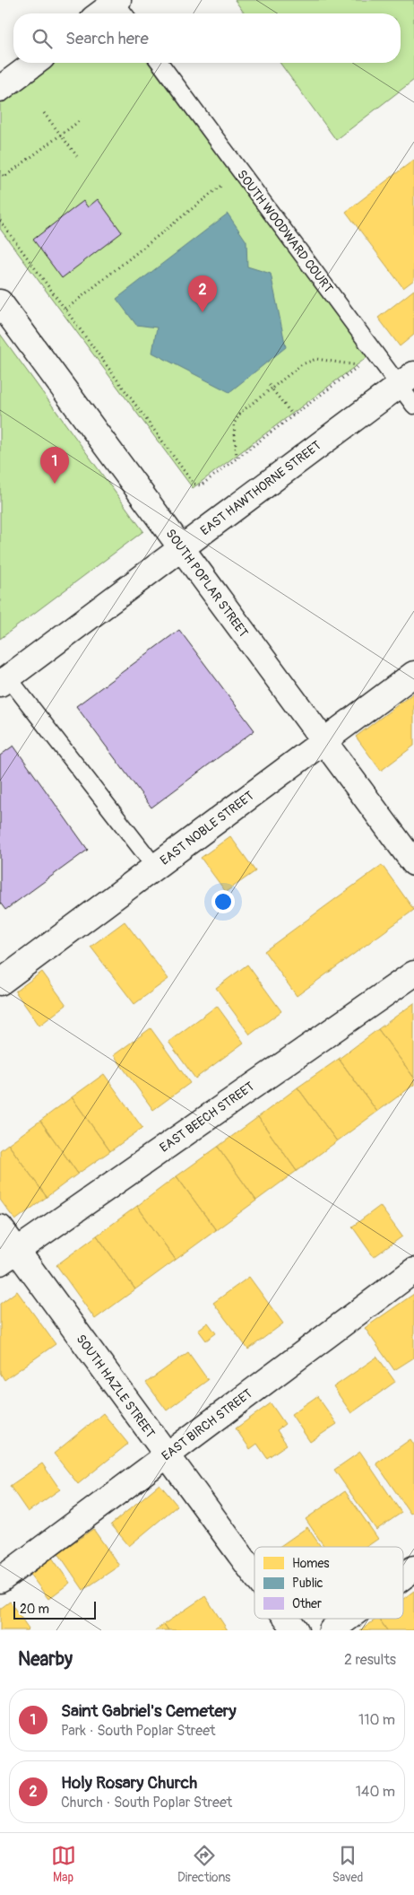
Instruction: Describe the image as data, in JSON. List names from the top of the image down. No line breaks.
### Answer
{"streets":{"street":["EAST HAWTHORNE STREET","SOUTH POPLAR STREET","EAST NOBLE STREET","EAST BEECH STREET","SOUTH HAZLE STREET","EAST BIRCH STREET"],"lane":["SOUTH WOODWARD COURT"]},"crossings":[["SOUTH WOODWARD COURT","EAST HAWTHORNE STREET"],["EAST HAWTHORNE STREET","SOUTH POPLAR STREET"],["SOUTH POPLAR STREET","EAST NOBLE STREET"],["EAST BEECH STREET","SOUTH HAZLE STREET"],["SOUTH HAZLE STREET","EAST BIRCH STREET"]],"legend":["Homes","Public","Other"],"scale_bar":"20 m","page":{"search":"Search here","pins":["2","1"],"scale":"20 m","heading":["Nearby","2 results"],"list":[{"mark":"1","name":"Saint Gabriel's Cemetery","note":"Park · South Poplar Street","value":"110 m"},{"mark":"2","name":"Holy Rosary Church","note":"Church · South Poplar Street","value":"140 m"}],"nav":["Map","Directions","Saved"]}}
